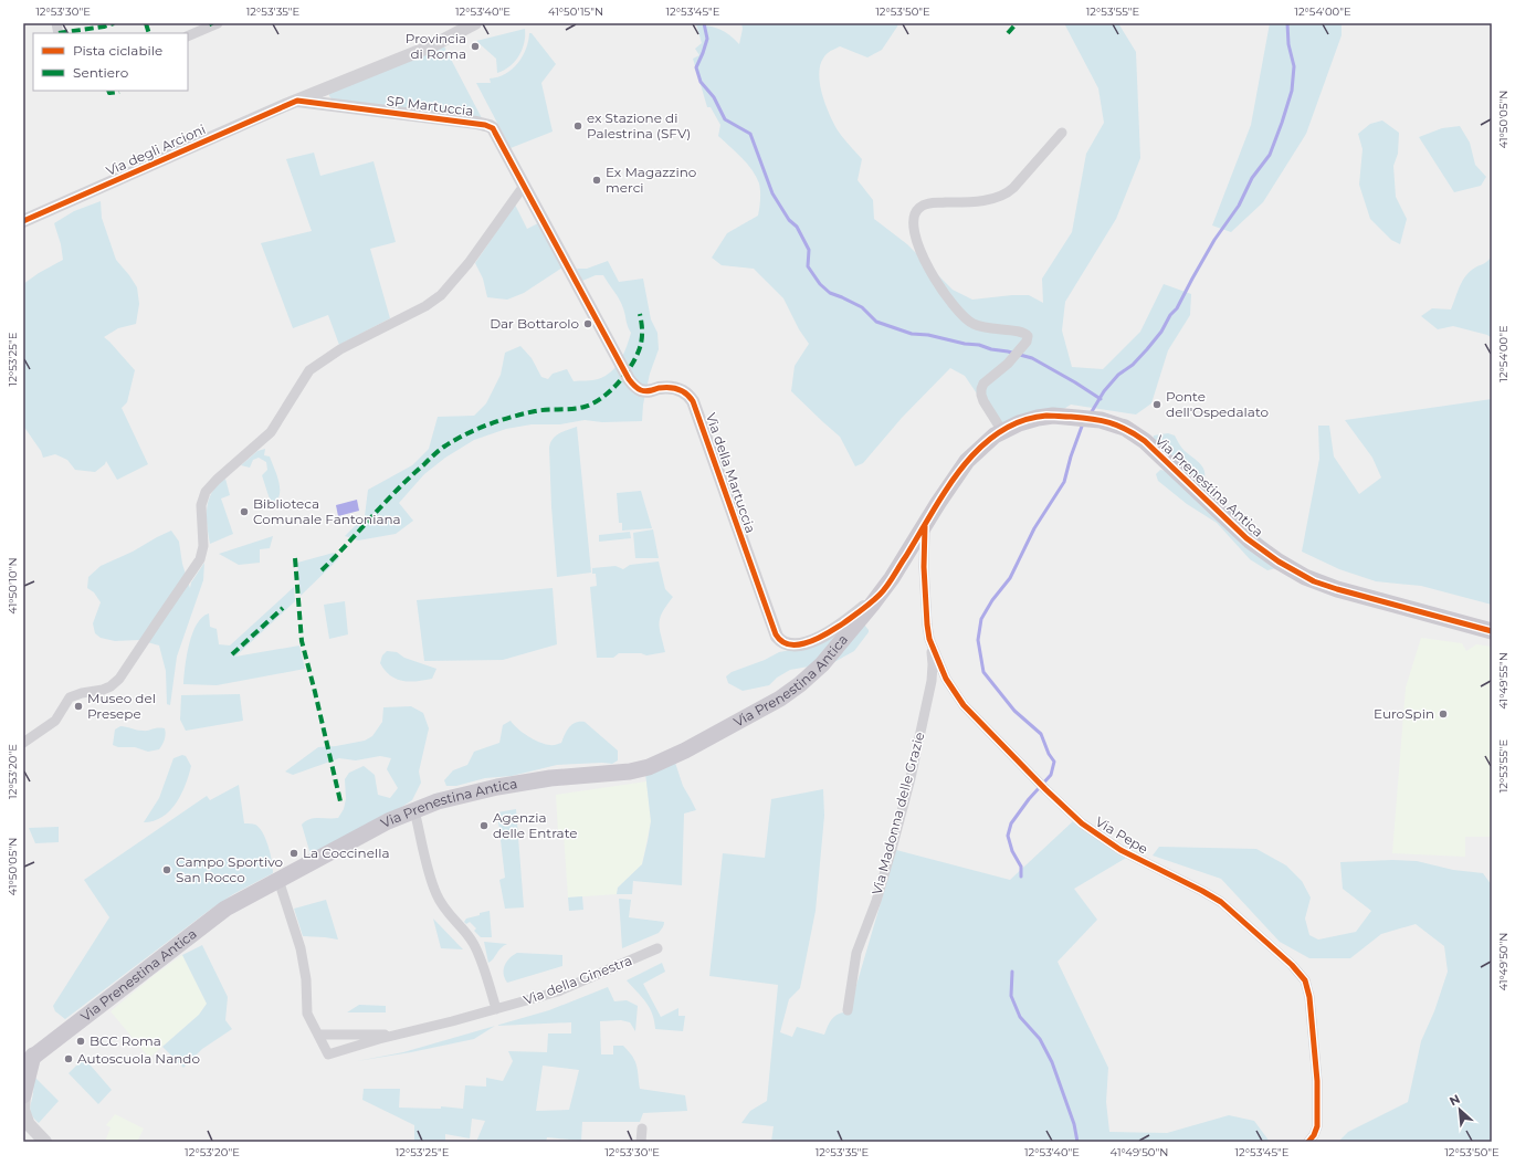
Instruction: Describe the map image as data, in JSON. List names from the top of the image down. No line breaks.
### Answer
{"streets":{"main road":["Via Prenestina Antica"],"street":["SP Martuccia","Via degli Arcioni","Via della Martuccia","Via Madonna delle Grazie","Via Pepe","Via della Ginestra"]},"crossings":[["SP Martuccia","Via degli Arcioni"],["SP Martuccia","Via della Martuccia"],["Via della Martuccia","Via Prenestina Antica"],["Via Prenestina Antica","Via Pepe"],["Via Prenestina Antica","Via della Ginestra"],["Via Madonna delle Grazie","Via Pepe"]],"places":["Provincia di Roma","ex Stazione di Palestrina (SFV)","Ex Magazzino merci","Dar Bottarolo","Ponte dell'Ospedalato","Biblioteca Comunale Fantoniana","Museo del Presepe","EuroSpin","Agenzia delle Entrate","La Coccinella","Campo Sportivo San Rocco","BCC Roma","Autoscuola Nando"],"legend":["Pista ciclabile","Sentiero"],"north":"top left","coordinates":["12°53'30\"E","12°53'35\"E","12°53'40\"E","41°50'15\"N","12°53'45\"E","12°53'50\"E","12°53'55\"E","12°54'00\"E","41°50'05\"N","12°53'25\"E","41°50'10\"N","41°49'55\"N","12°53'20\"E","41°49'50\"N"]}
